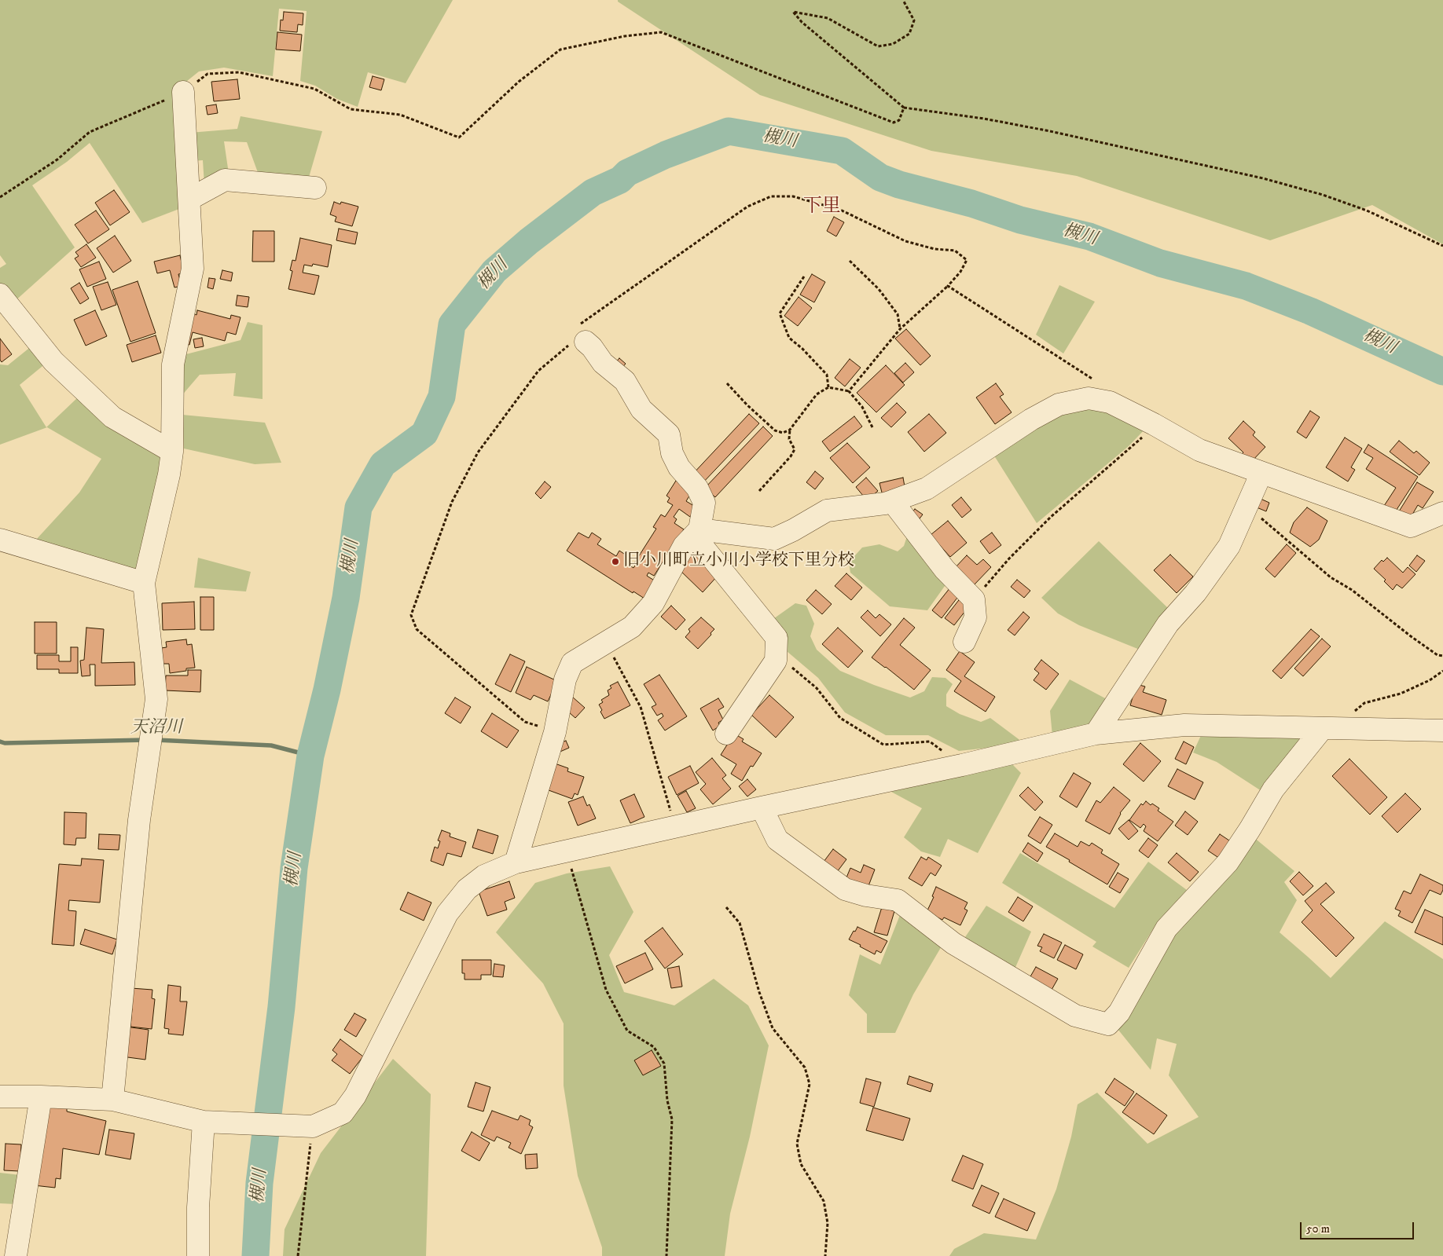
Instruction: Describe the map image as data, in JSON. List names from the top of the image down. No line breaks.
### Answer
{"districts":["下里"],"water":["槻川","天沼川"],"places":["旧小川町立小川小学校下里分校"],"scale_bar":"50 m"}
